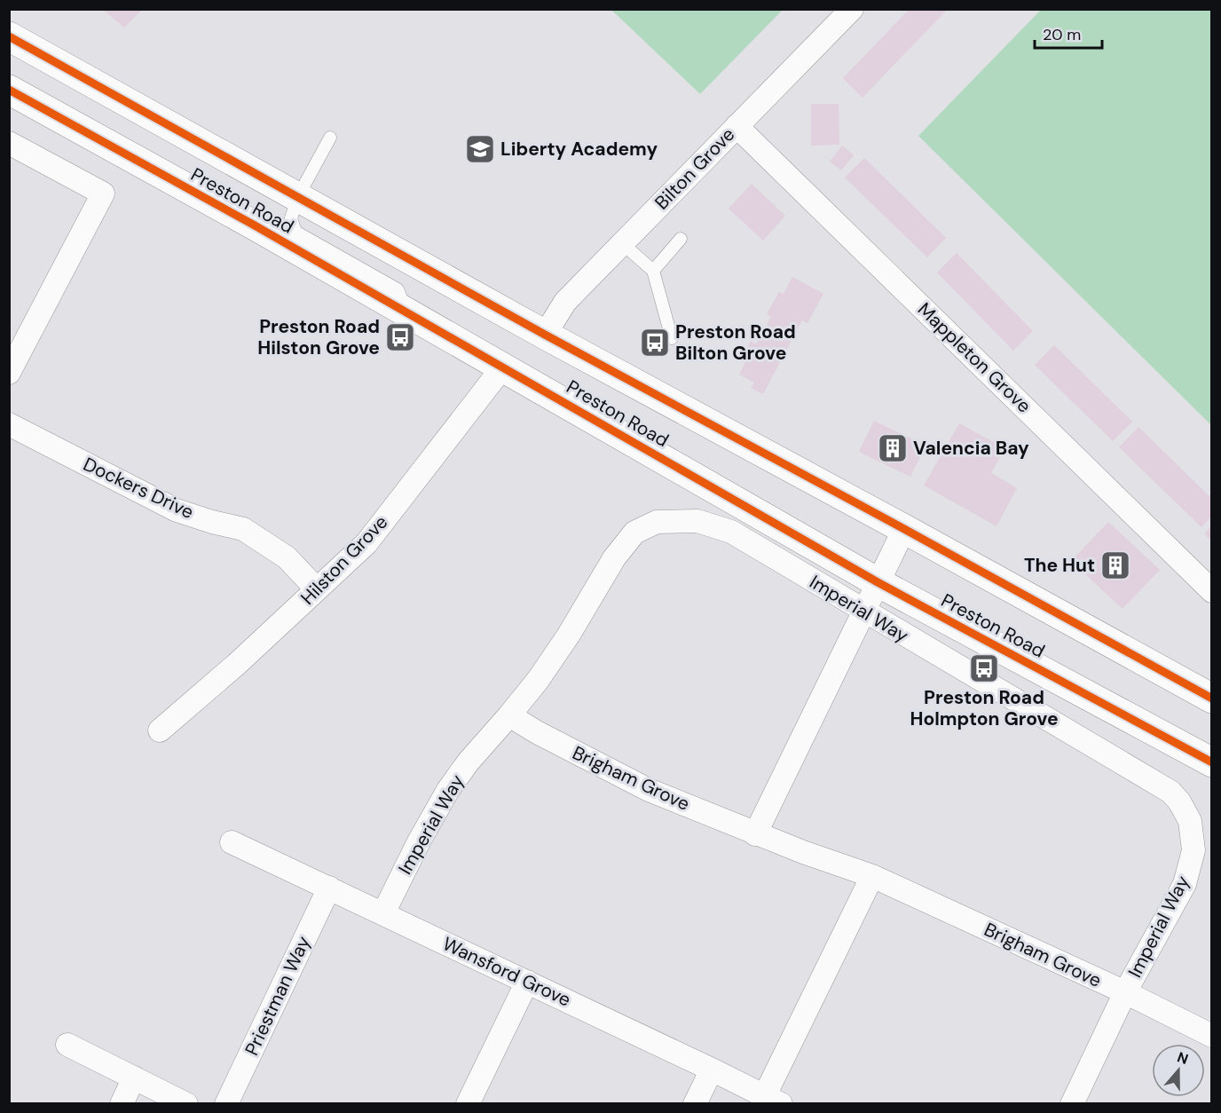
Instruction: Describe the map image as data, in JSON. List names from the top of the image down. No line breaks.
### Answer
{"streets":{"street":["Bilton Grove","Preston Road","Mappleton Grove","Dockers Drive","Hilston Grove","Imperial Way","Brigham Grove","Wansford Grove","Priestman Way"]},"crossings":[["Bilton Grove","Preston Road"],["Bilton Grove","Mappleton Grove"],["Preston Road","Hilston Grove"],["Dockers Drive","Hilston Grove"],["Imperial Way","Brigham Grove"],["Imperial Way","Wansford Grove"],["Wansford Grove","Priestman Way"]],"places":{"school or university":["Liberty Academy"],"bus stop":["Preston Road Hilston Grove","Preston Road Bilton Grove","Preston Road Holmpton Grove"],"building":["Valencia Bay","The Hut"]},"scale_bar":"20 m","north":"top"}
